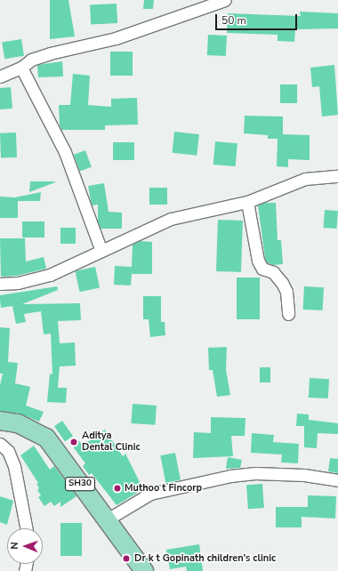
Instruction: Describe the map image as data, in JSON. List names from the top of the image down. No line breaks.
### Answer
{"streets":{"main road":["SH30"]},"places":["Aditya Dental Clinic","Muthoo t Fincorp","Dr k t Gopinath children’s clinic"],"scale_bar":"50 m","north":"left"}
